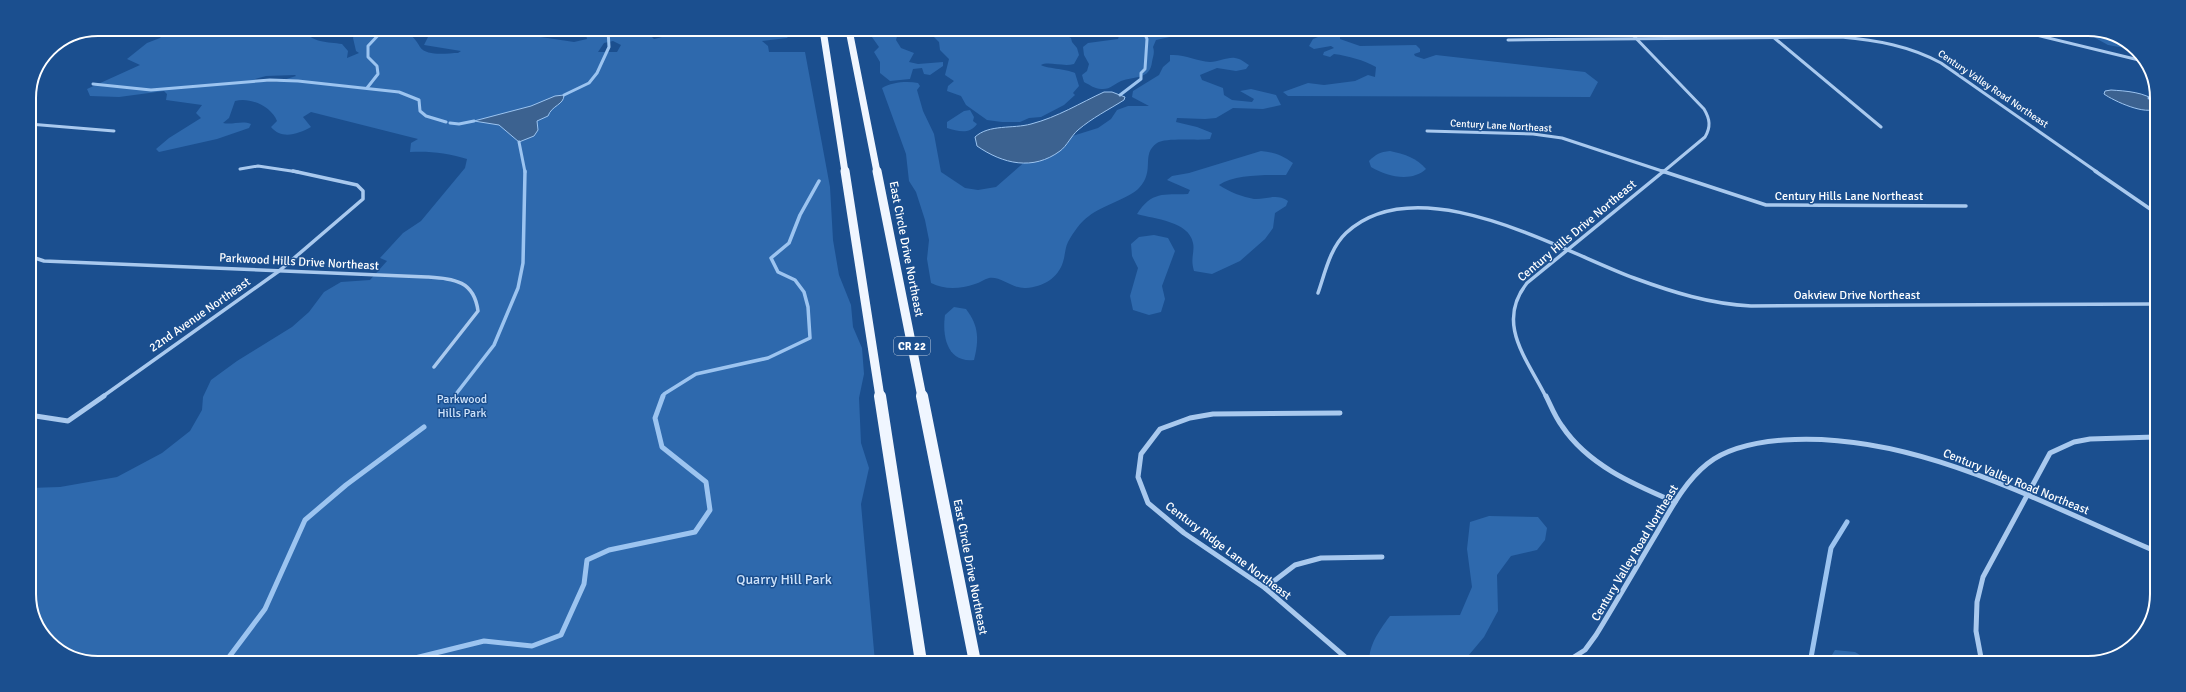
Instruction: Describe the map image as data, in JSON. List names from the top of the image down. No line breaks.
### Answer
{"streets":{"main road":["East Circle Drive Northeast","CR 22"],"street":["Century Valley Road Northeast","Century Lane Northeast","Century Hills Lane Northeast","Century Hills Drive Northeast","Parkwood Hills Drive Northeast","Oakview Drive Northeast","22nd Avenue Northeast","Century Ridge Lane Northeast"]},"crossings":[["Century Valley Road Northeast","Century Hills Drive Northeast"],["Century Lane Northeast","Century Hills Lane Northeast"],["Century Lane Northeast","Century Hills Drive Northeast"],["Century Hills Lane Northeast","Century Hills Drive Northeast"],["Century Hills Drive Northeast","Oakview Drive Northeast"],["Parkwood Hills Drive Northeast","22nd Avenue Northeast"]],"parks":["Parkwood Hills Park","Quarry Hill Park"]}
